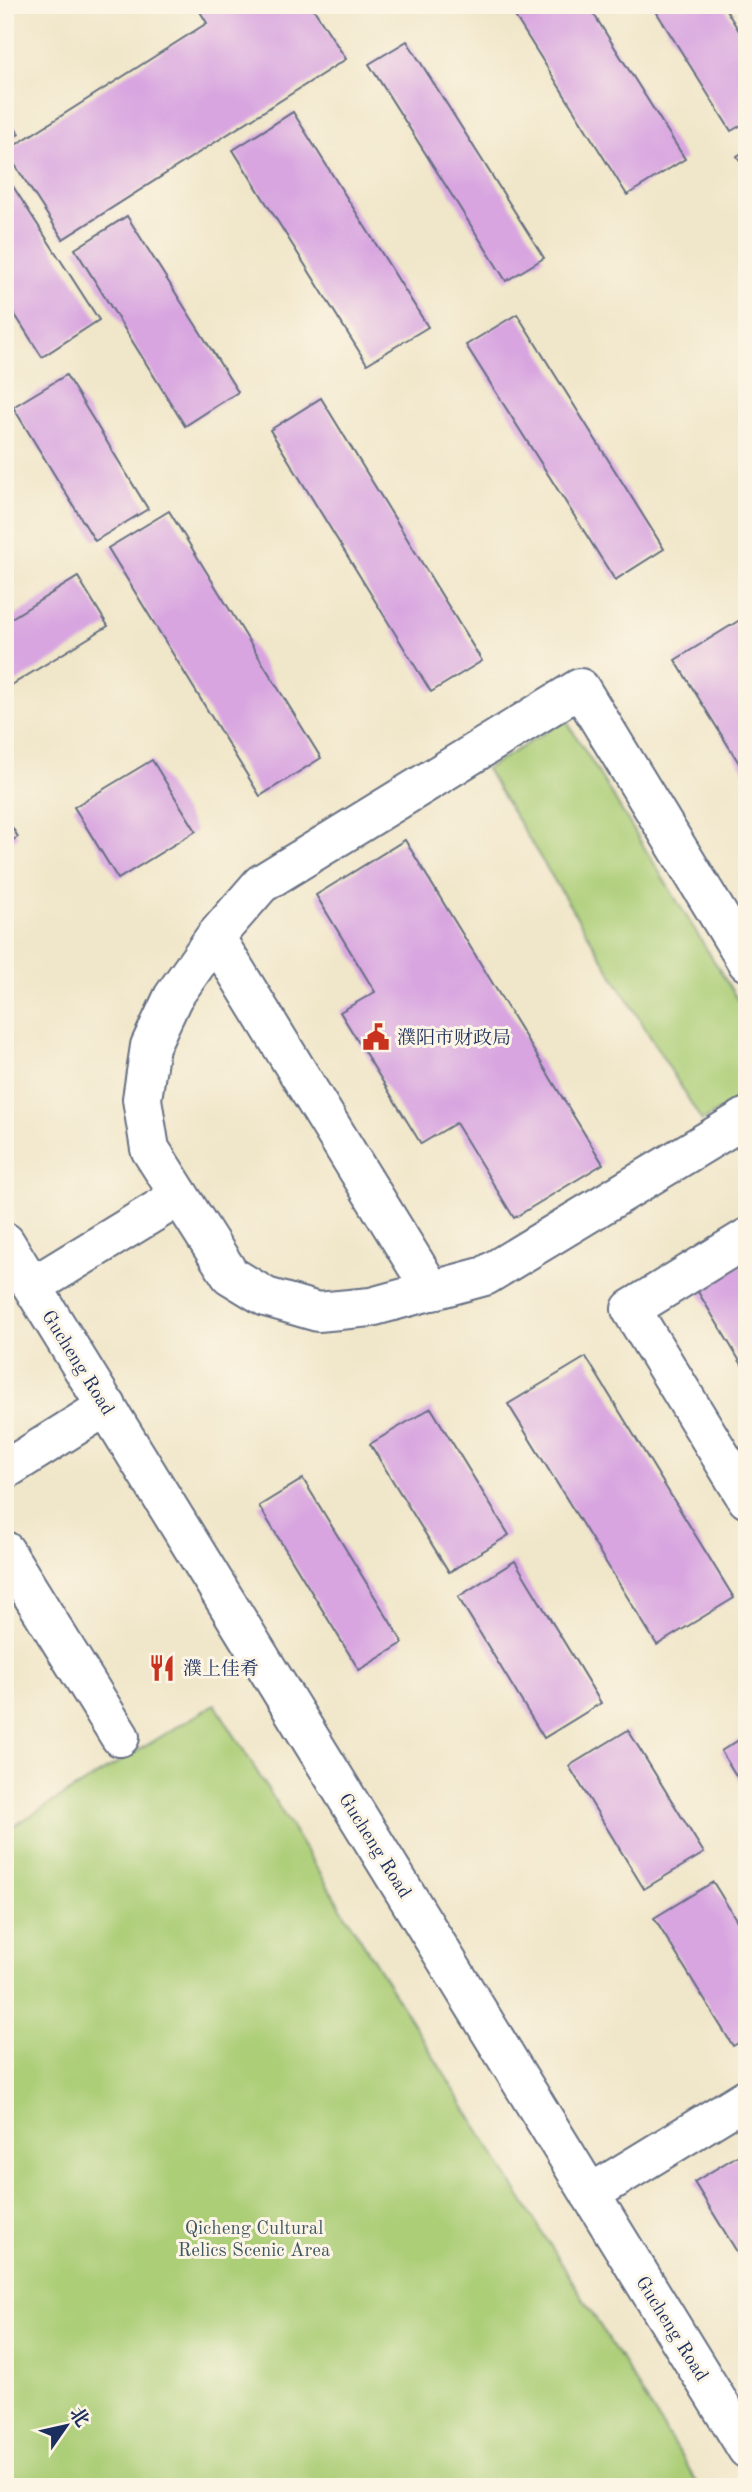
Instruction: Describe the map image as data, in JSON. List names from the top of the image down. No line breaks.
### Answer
{"streets":{"street":["Gucheng Road"]},"parks":["Qicheng Cultural Relics Scenic Area"],"places":{"public building":["濮阳市财政局"],"restaurant":["濮上佳肴"]},"north":"top right"}
